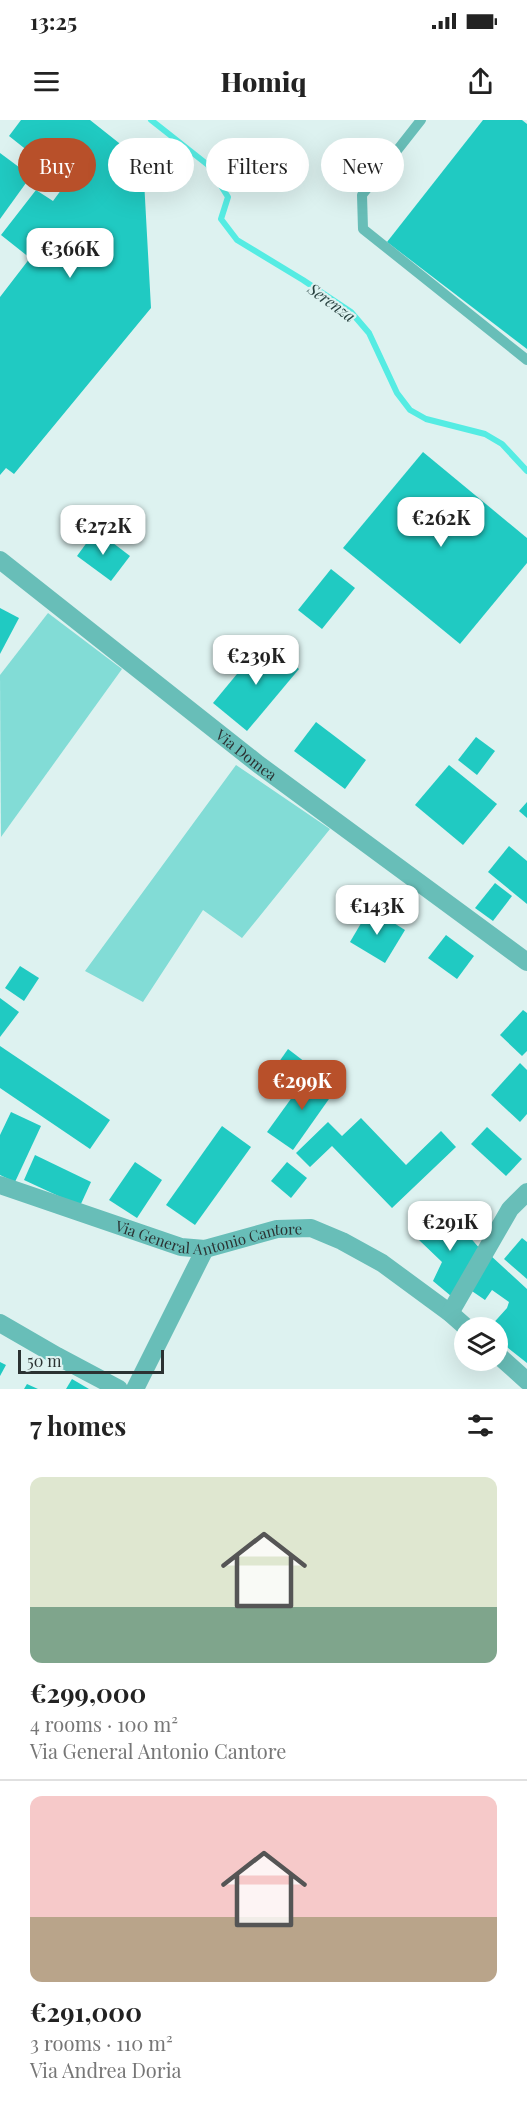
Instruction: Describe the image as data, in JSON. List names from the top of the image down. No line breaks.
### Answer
{"streets":{"street":["Via Domea","Via General Antonio Cantore"]},"water":["Serenza"],"scale_bar":"50 m","page":{"status":"13:25","header":"Homiq","chip":["Buy","Rent","Filters","New"],"price":["€366K","€262K","€272K","€239K","€143K","€299K","€291K"],"scale":"50 m","heading":"7 homes","list":[{"name":"€299,000","note":"4 rooms · 100 m² · Via General Antonio Cantore"},{"name":"€291,000","note":"3 rooms · 110 m² · Via Andrea Doria"}]}}
